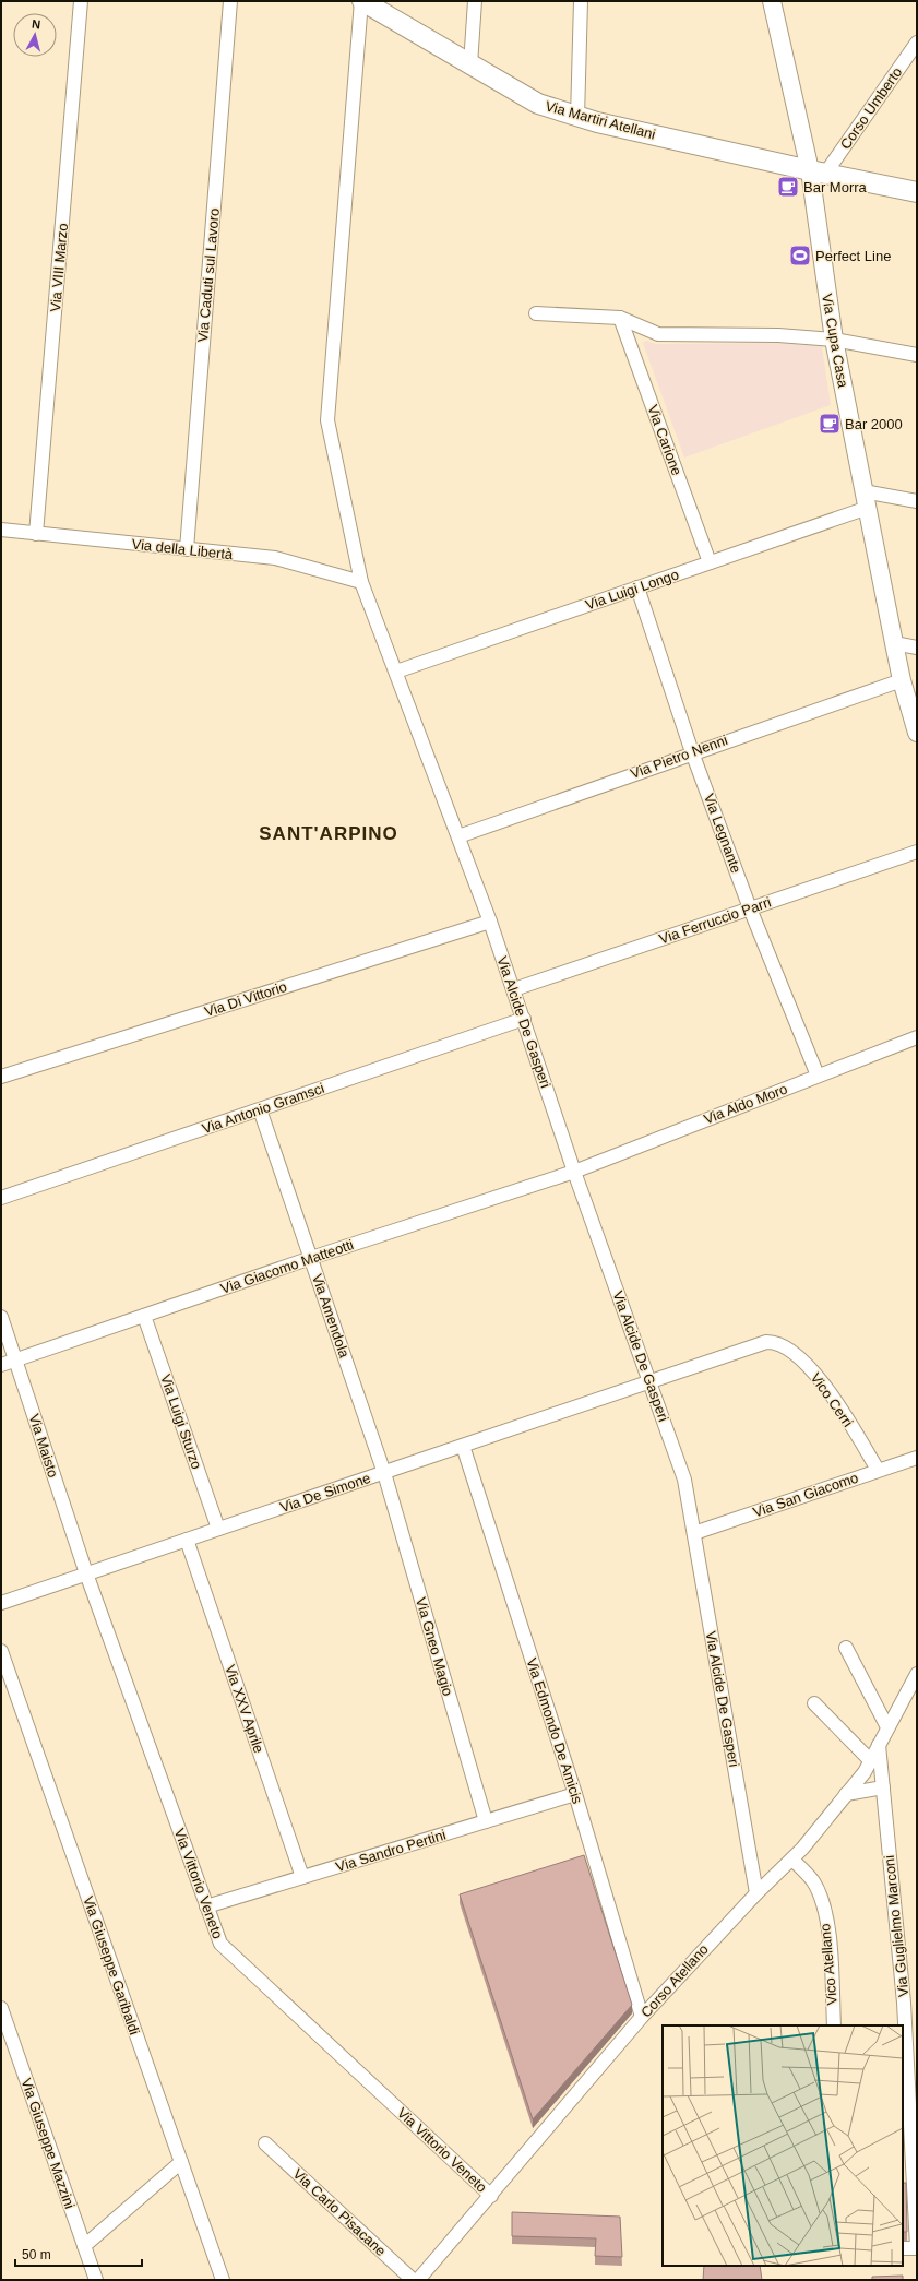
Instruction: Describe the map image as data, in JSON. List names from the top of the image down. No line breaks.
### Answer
{"streets":{"main road":["Via Martiri Atellani"],"street":["Corso Umberto","Via VIII Marzo","Via Caduti sul Lavoro","Via Cupa Casa","Via Carione","Via della Libertà","Via Luigi Longo","Via Pietro Nenni","Via Legnante","Via Ferruccio Parri","Via Di Vittorio","Via Alcide De Gasperi","Via Aldo Moro","Via Antonio Gramsci","Via Giacomo Matteotti","Via Amendola","Vico Cerri","Via Luigi Sturzo","Via Maisto","Via De Simone","Via San Giacomo","Via Gneo Magio","Via XXV Aprile","Via Edmondo De Amicis","Via Sandro Pertini","Via Vittorio Veneto","Via Guglielmo Marconi","Vico Atellano","Via Giuseppe Garibaldi","Corso Atellano","Via Giuseppe Mazzini","Via Carlo Pisacane"]},"crossings":[["Corso Umberto","Via Martiri Atellani"],["Corso Umberto","Via Cupa Casa"],["Via Martiri Atellani","Via Cupa Casa"],["Via Martiri Atellani","Via Alcide De Gasperi"],["Via VIII Marzo","Via della Libertà"],["Via Caduti sul Lavoro","Via della Libertà"],["Via Cupa Casa","Via Luigi Longo"],["Via Cupa Casa","Via Pietro Nenni"],["Via Carione","Via Luigi Longo"],["Via della Libertà","Via Alcide De Gasperi"],["Via Luigi Longo","Via Legnante"],["Via Luigi Longo","Via Alcide De Gasperi"],["Via Pietro Nenni","Via Legnante"],["Via Pietro Nenni","Via Alcide De Gasperi"],["Via Legnante","Via Ferruccio Parri"],["Via Legnante","Via Aldo Moro"],["Via Ferruccio Parri","Via Alcide De Gasperi"],["Via Di Vittorio","Via Alcide De Gasperi"],["Via Alcide De Gasperi","Via Aldo Moro"],["Via Alcide De Gasperi","Via Antonio Gramsci"],["Via Alcide De Gasperi","Via Giacomo Matteotti"],["Via Alcide De Gasperi","Vico Cerri"],["Via Alcide De Gasperi","Via De Simone"],["Via Alcide De Gasperi","Via San Giacomo"],["Via Alcide De Gasperi","Corso Atellano"],["Via Aldo Moro","Via Giacomo Matteotti"],["Via Antonio Gramsci","Via Amendola"],["Via Giacomo Matteotti","Via Amendola"],["Via Giacomo Matteotti","Via Luigi Sturzo"],["Via Giacomo Matteotti","Via Maisto"],["Via Amendola","Via De Simone"],["Via Amendola","Via Gneo Magio"],["Vico Cerri","Via De Simone"],["Vico Cerri","Via San Giacomo"],["Via Luigi Sturzo","Via De Simone"],["Via Maisto","Via De Simone"],["Via Maisto","Via Vittorio Veneto"],["Via De Simone","Via Gneo Magio"],["Via De Simone","Via XXV Aprile"],["Via De Simone","Via Edmondo De Amicis"],["Via De Simone","Via Vittorio Veneto"],["Via Gneo Magio","Via Sandro Pertini"],["Via XXV Aprile","Via Sandro Pertini"],["Via Edmondo De Amicis","Via Sandro Pertini"],["Via Edmondo De Amicis","Corso Atellano"],["Via Sandro Pertini","Via Vittorio Veneto"],["Via Vittorio Veneto","Corso Atellano"],["Via Guglielmo Marconi","Corso Atellano"],["Vico Atellano","Corso Atellano"]],"districts":["SANT'ARPINO"],"places":{"cafe":["Bar Morra","Bar 2000"],"sports":["Perfect Line"]},"scale_bar":"50 m","north":"top"}
